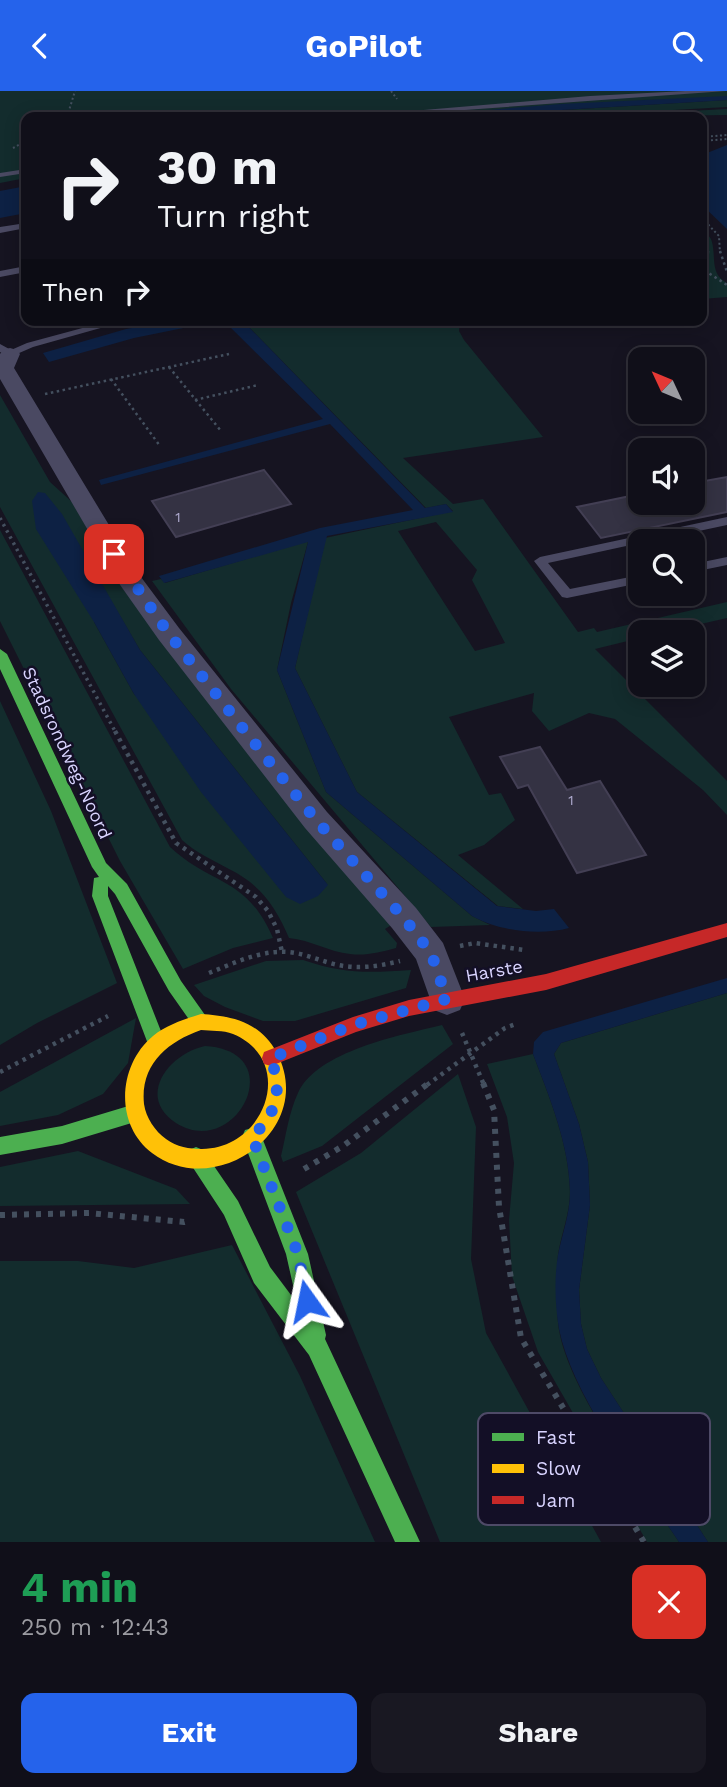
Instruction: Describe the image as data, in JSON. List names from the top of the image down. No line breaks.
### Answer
{"streets":{"main road":["Stadsrondweg-Noord","Harste"]},"crossings":[["Stadsrondweg-Noord","Harste"]],"house_numbers":["1","1"],"legend":["Fast","Slow","Jam"],"north":"top left","page":{"header":"GoPilot","turn":["30 m","Turn right"],"then":"Then","heading":["4 min","250 m · 12:43"],"buttons":["Exit","Share"]}}
